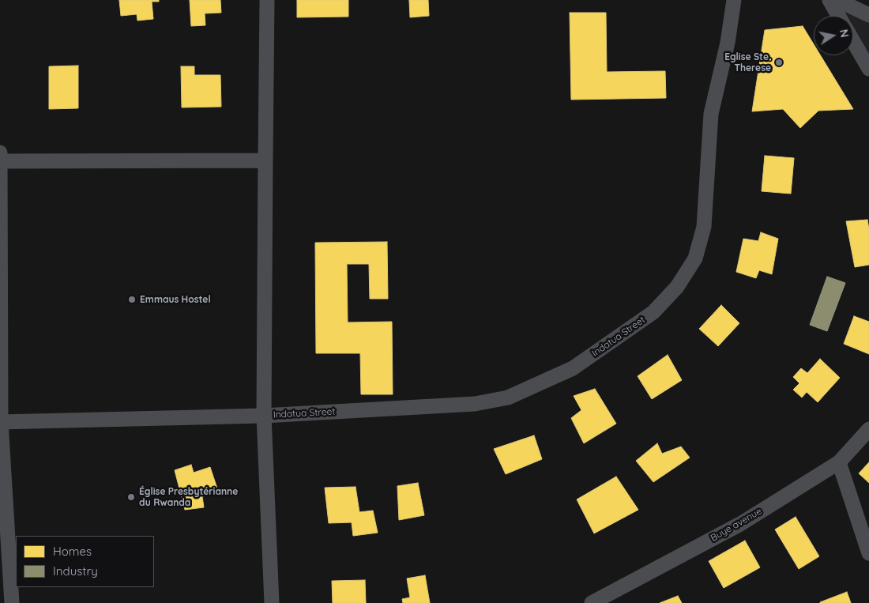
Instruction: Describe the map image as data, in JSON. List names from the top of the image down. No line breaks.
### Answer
{"streets":{"street":["Indatua Street","Buye avenue"]},"places":["Eglise Ste. Therese","Emmaus Hostel","Église Presbytérianne du Rwanda"],"legend":["Homes","Industry"],"north":"right"}
